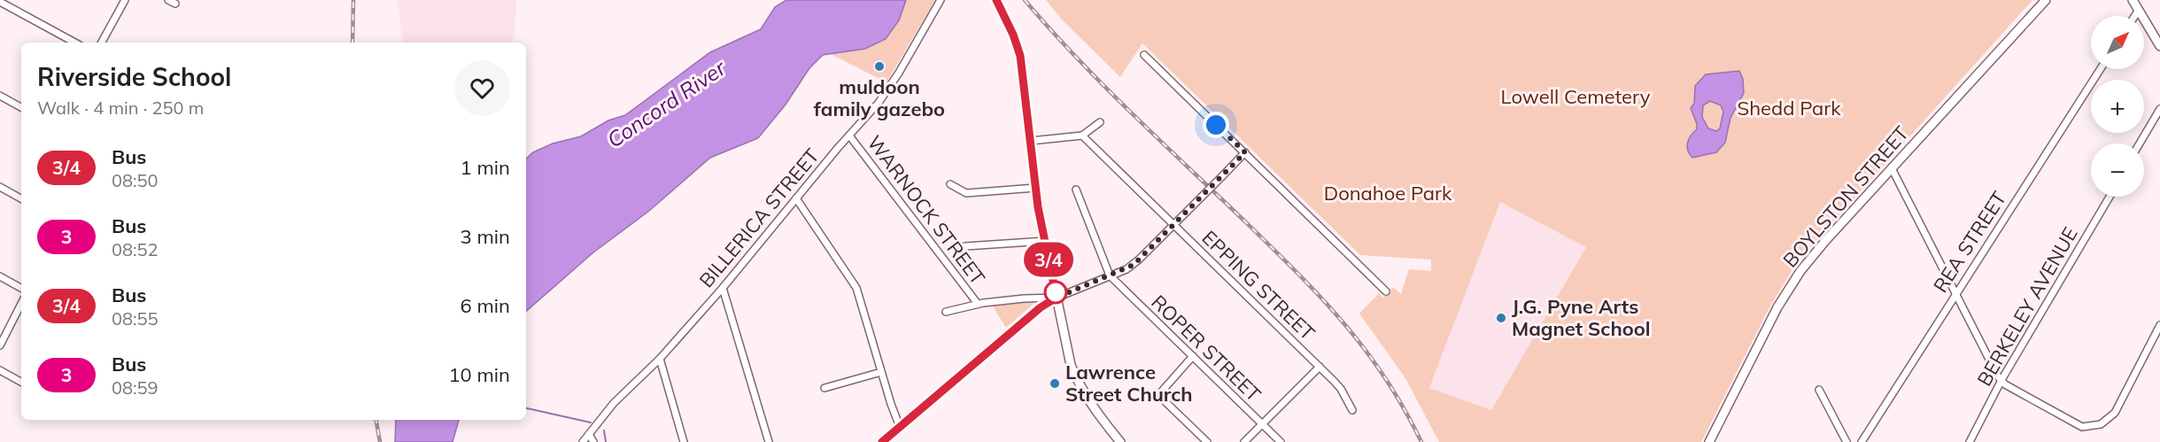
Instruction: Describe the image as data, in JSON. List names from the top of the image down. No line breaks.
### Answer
{"streets":{"main road":["BOYLSTON STREET"],"street":["WARNOCK STREET","BILLERICA STREET","REA STREET","EPPING STREET","BERKELEY AVENUE","ROPER STREET"]},"crossings":[["WARNOCK STREET","BILLERICA STREET"]],"water":["Concord River"],"parks":["Lowell Cemetery","Shedd Park","Donahoe Park"],"places":["muldoon family gazebo","J.G. Pyne Arts Magnet School","Lawrence Street Church"],"lines":["bus line 3/4"],"north":"top right","page":{"on_map":"3/4","map_buttons":["+","−"],"heading":["Riverside School","Walk · 4 min · 250 m"],"list":[{"mark":"3/4","name":"Bus","note":"08:50","value":"1 min"},{"mark":"3","name":"Bus","note":"08:52","value":"3 min"},{"mark":"3/4","name":"Bus","note":"08:55","value":"6 min"},{"mark":"3","name":"Bus","note":"08:59","value":"10 min"}]}}
